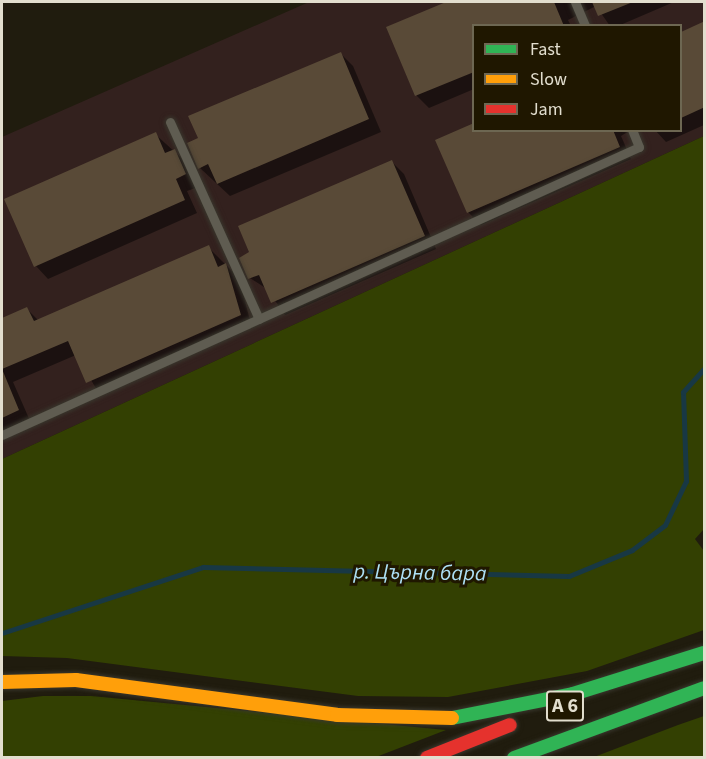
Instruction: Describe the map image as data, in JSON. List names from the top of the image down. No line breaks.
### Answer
{"streets":{"highway":["A 6"]},"water":["р. Църна бара"],"legend":["Fast","Slow","Jam"]}
